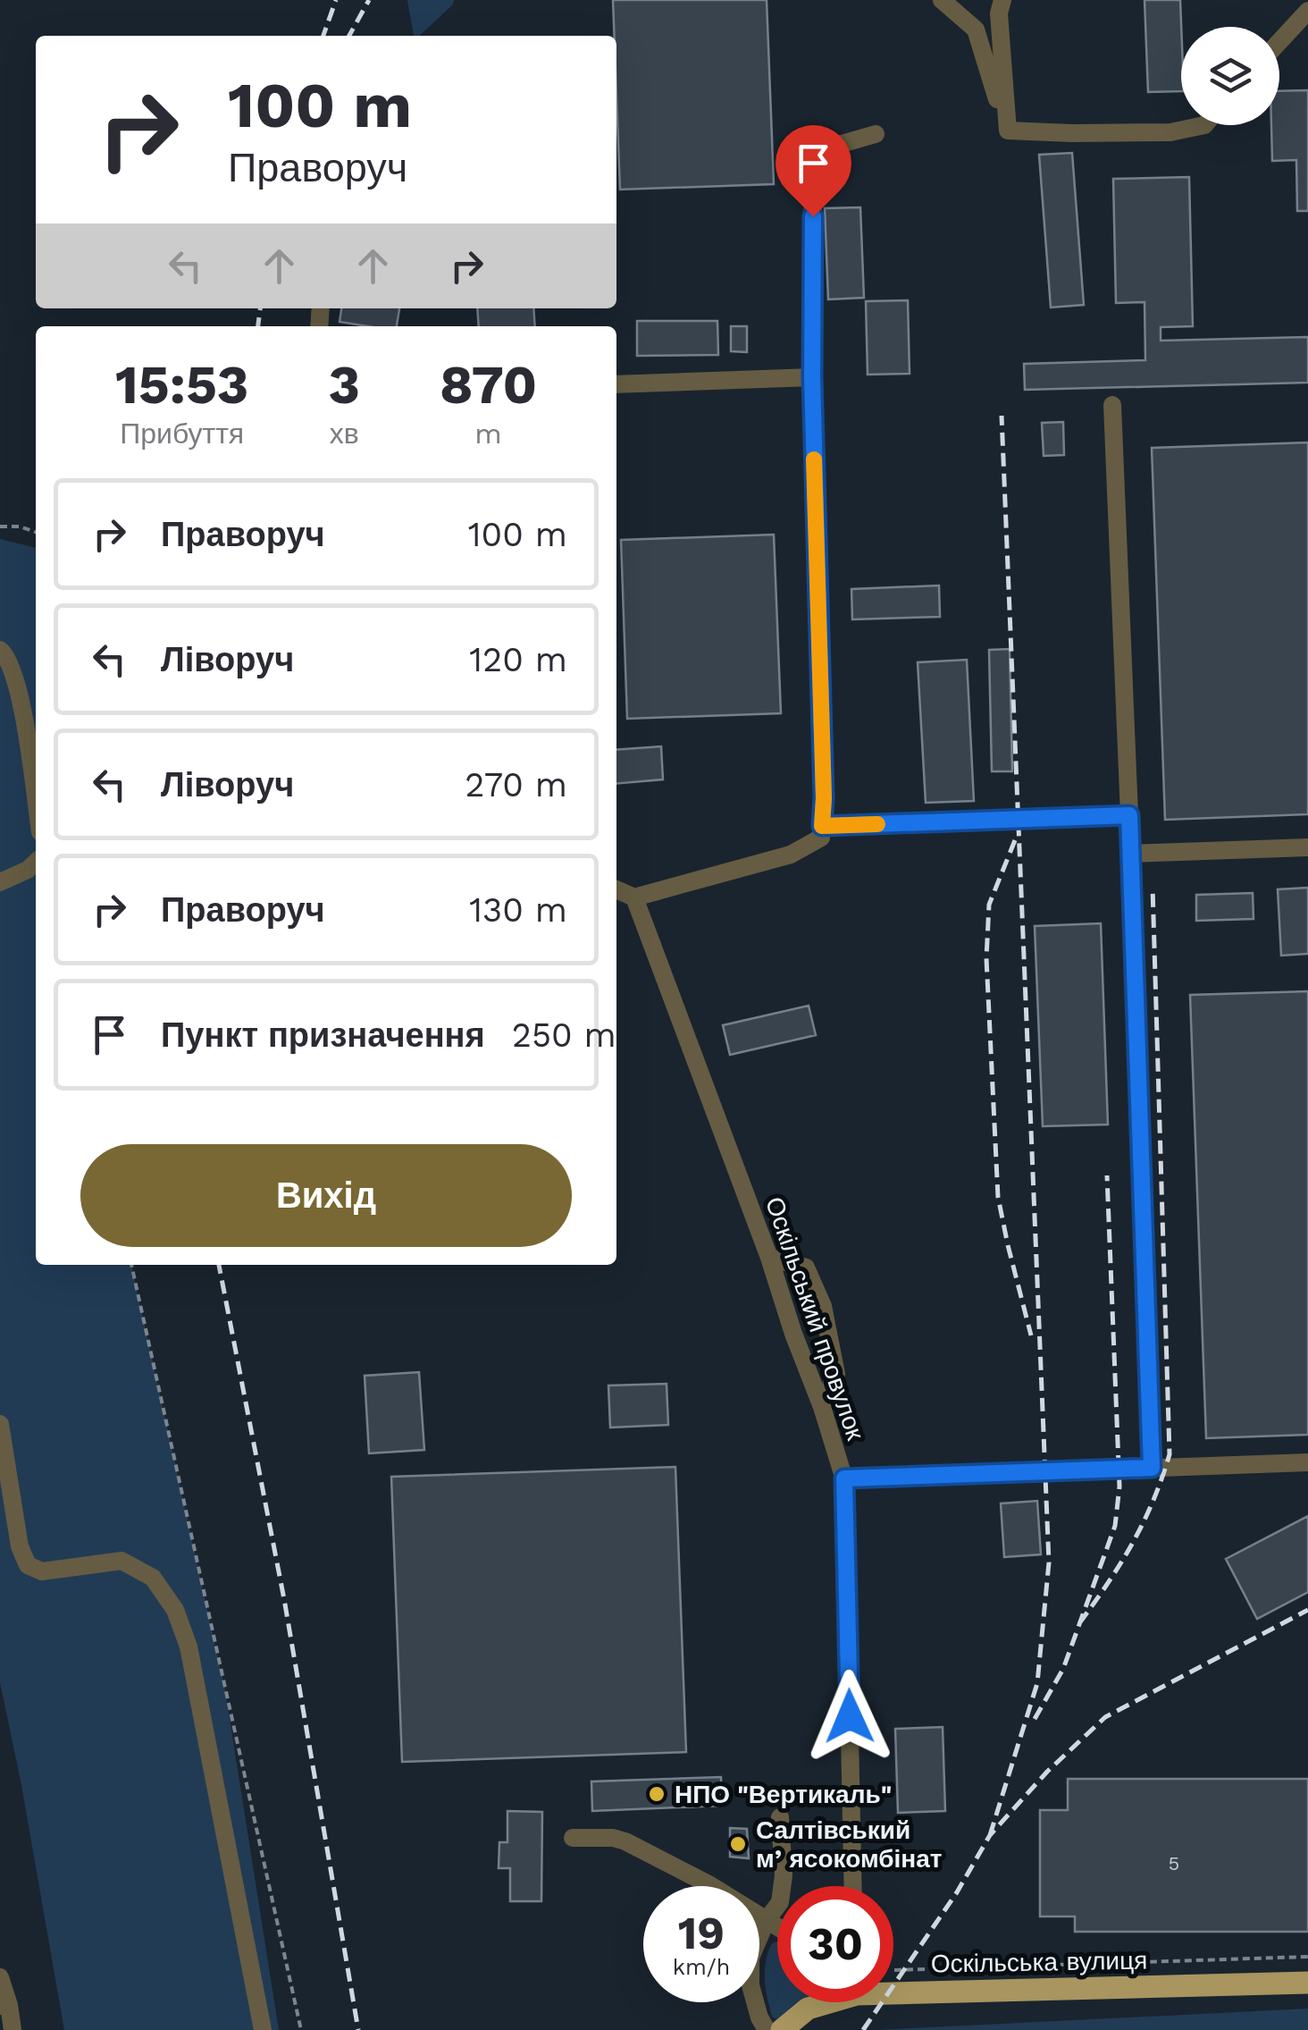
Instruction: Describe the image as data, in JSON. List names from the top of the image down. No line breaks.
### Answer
{"streets":{"main road":["Оскільська вулиця"],"street":["Оскільський провулок"]},"places":["НПО \"Вертикаль\"","Салтівський мʼясокомбінат"],"house_numbers":["5"],"page":{"turn":["100 m","Праворуч"],"eta":["15:53","Прибуття","3","хв","870","m"],"list":[{"name":"Праворуч","value":"100 m"},{"name":"Ліворуч","value":"120 m"},{"name":"Ліворуч","value":"270 m"},{"name":"Праворуч","value":"130 m"},{"name":"Пункт призначення","value":"250 m"}],"buttons":"Вихід","speed":"19 km/h","limit":"30"}}
